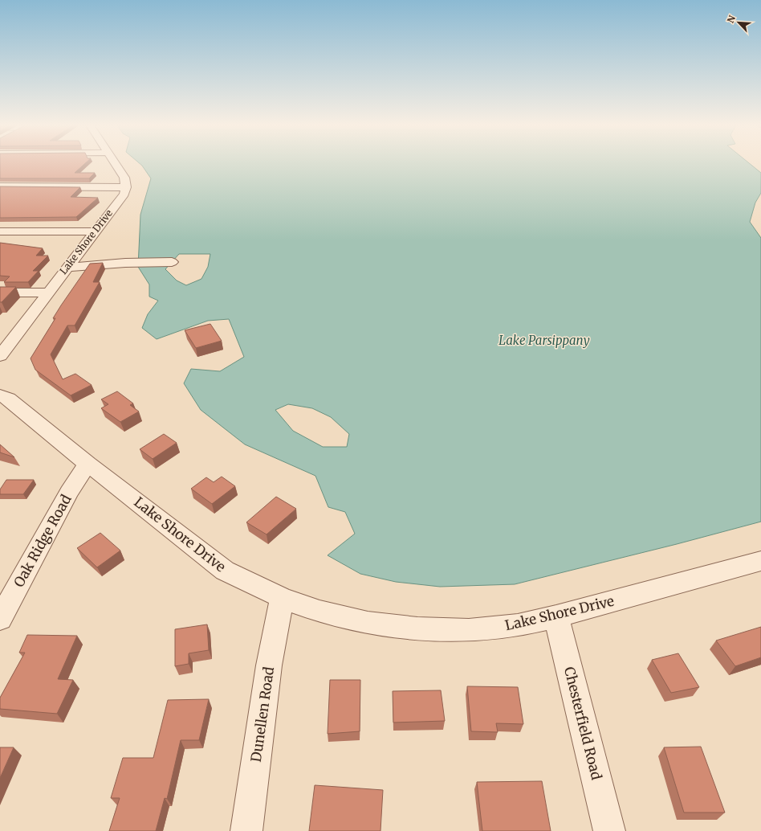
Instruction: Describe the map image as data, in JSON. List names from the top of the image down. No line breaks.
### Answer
{"streets":{"street":["Lake Shore Drive","Oak Ridge Road","Dunellen Road","Chesterfield Road"]},"crossings":[["Lake Shore Drive","Oak Ridge Road"],["Lake Shore Drive","Dunellen Road"],["Lake Shore Drive","Chesterfield Road"]],"water":["Lake Parsippany"],"north":"top left"}
